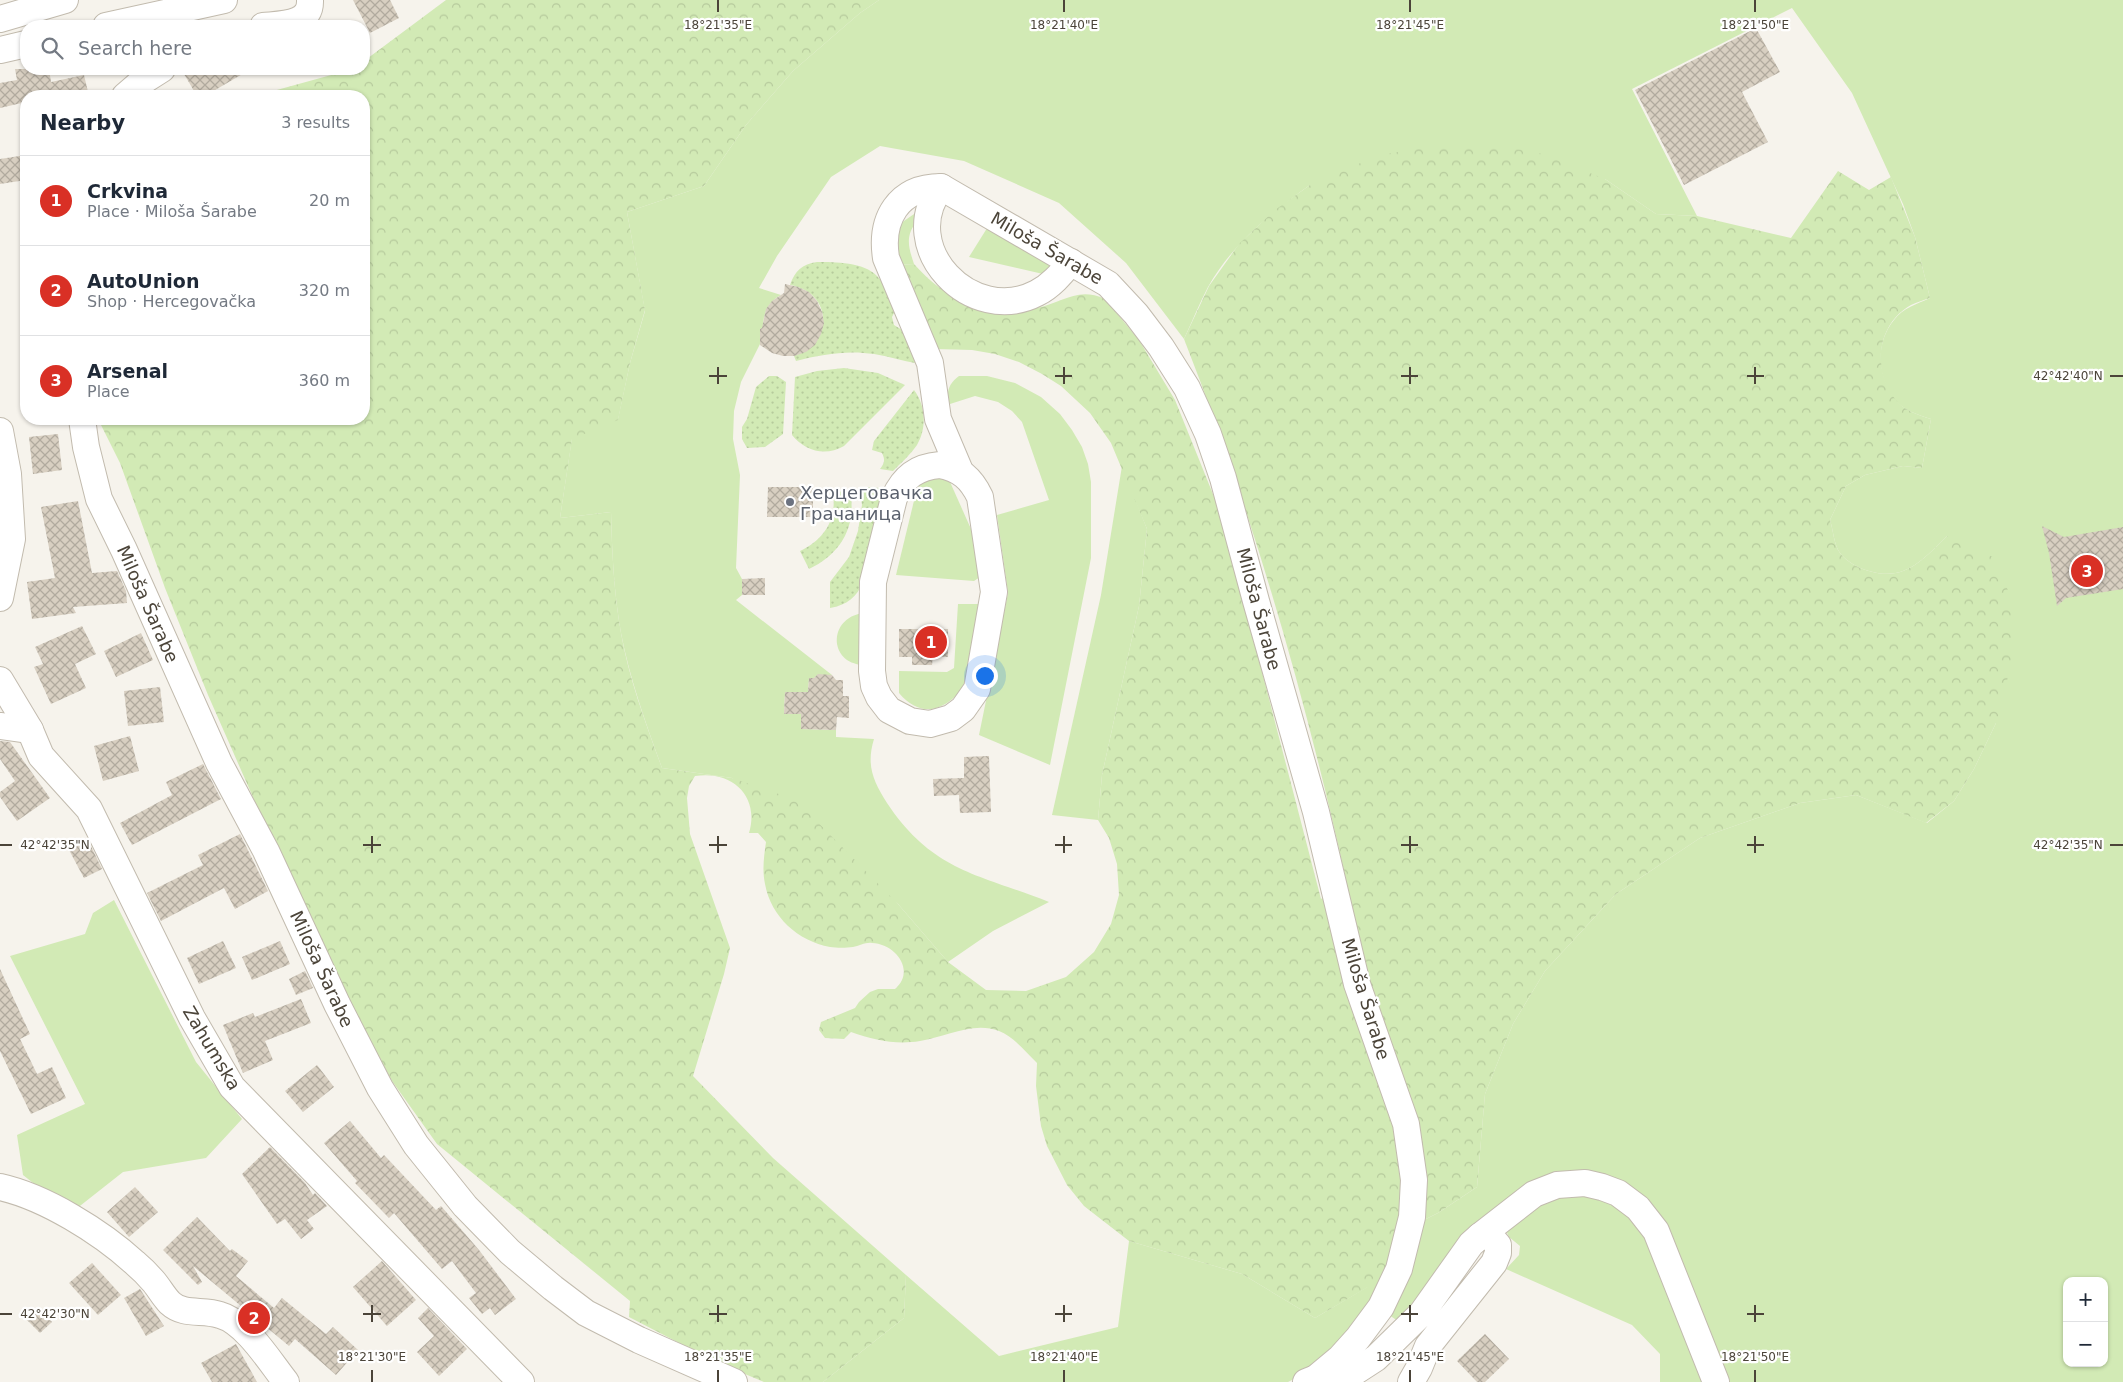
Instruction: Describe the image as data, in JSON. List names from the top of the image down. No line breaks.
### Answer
{"streets":{"street":["Miloša Šarabe","Zahumska"]},"places":["Херцеговачка Грачаница"],"page":{"search":"Search here","heading":["Nearby","3 results"],"list":[{"mark":"1","name":"Crkvina","note":"Place · Miloša Šarabe","value":"20 m"},{"mark":"2","name":"AutoUnion","note":"Shop · Hercegovačka","value":"320 m"},{"mark":"3","name":"Arsenal","note":"Place","value":"360 m"}],"pins":["3","1","2"],"map_buttons":["+","−"]},"coordinates":["18°21'35\"E","18°21'40\"E","18°21'45\"E","18°21'50\"E","42°42'40\"N","42°42'35\"N","42°42'30\"N","18°21'30\"E"]}
